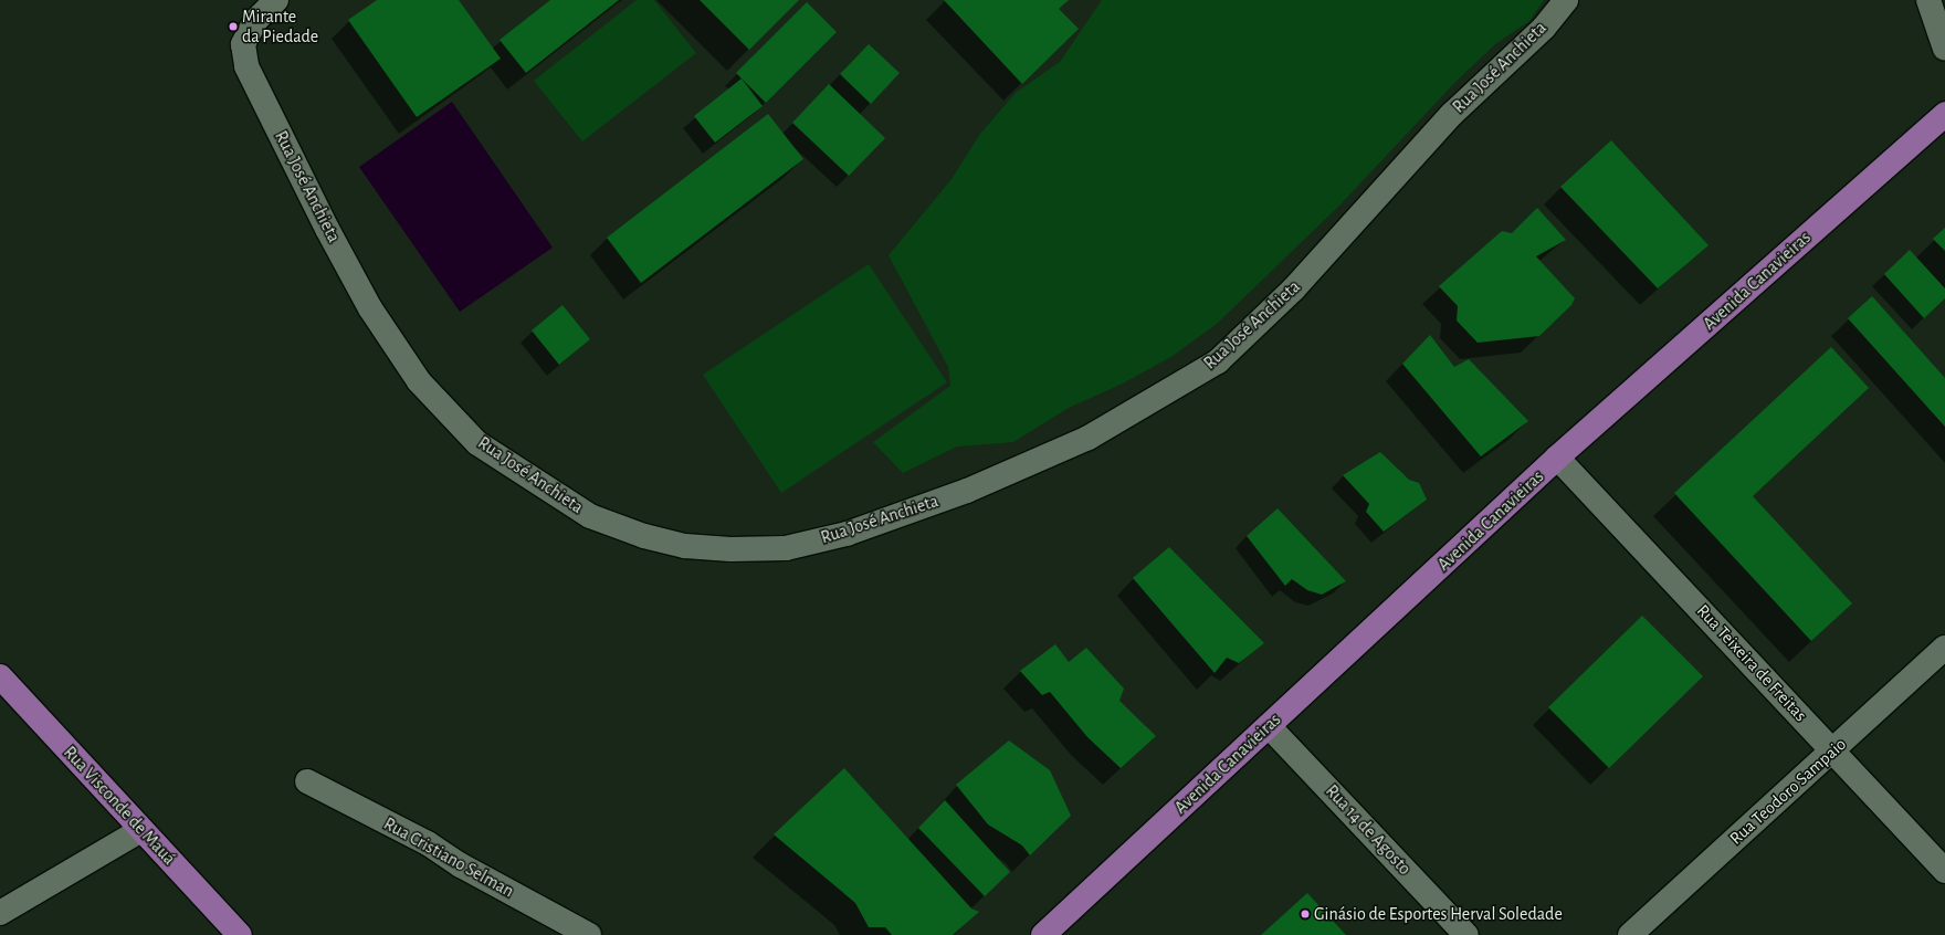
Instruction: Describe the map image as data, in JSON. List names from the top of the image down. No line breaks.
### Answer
{"streets":{"main road":["Avenida Canavieiras","Rua Visconde de Mauá"],"street":["Rua José Anchieta","Rua Teixeira de Freitas","Rua Teodoro Sampaio","Rua 14 de Agosto","Rua Cristiano Selman"]},"crossings":[["Avenida Canavieiras","Rua Teixeira de Freitas"],["Avenida Canavieiras","Rua 14 de Agosto"],["Rua Teixeira de Freitas","Rua Teodoro Sampaio"]],"places":["Mirante da Piedade","Ginásio de Esportes Herval Soledade"]}
